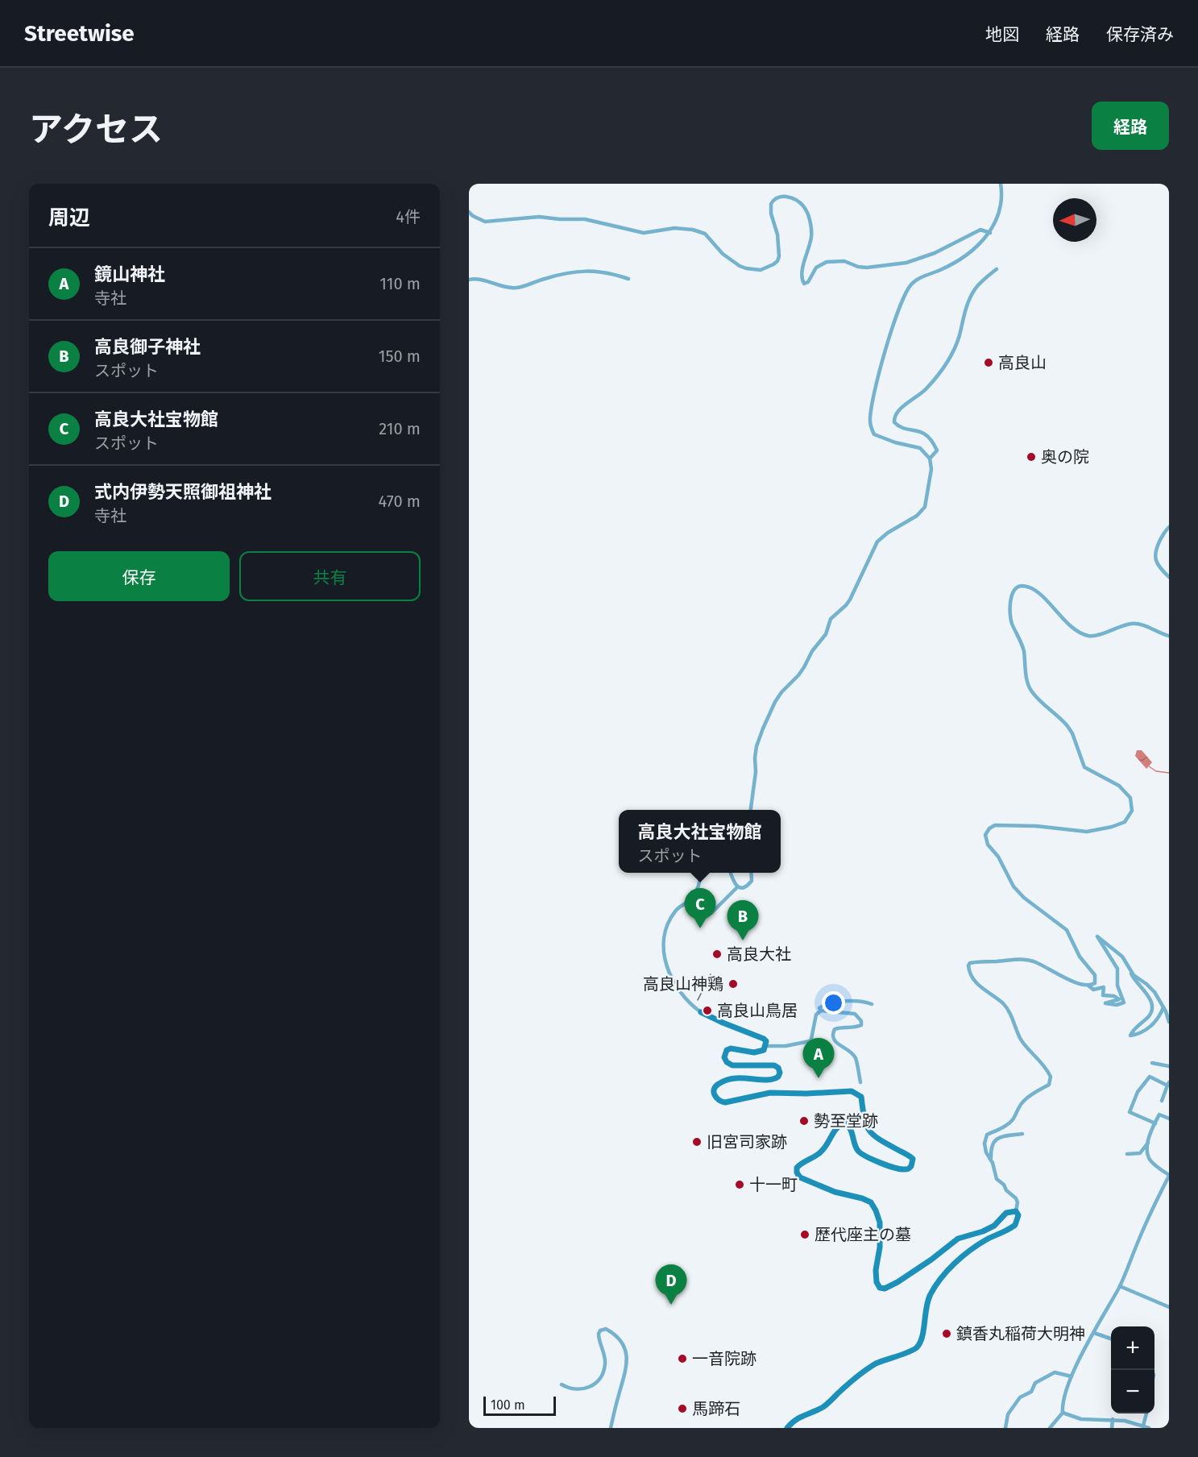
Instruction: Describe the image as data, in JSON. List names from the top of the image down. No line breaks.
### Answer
{"places":["高良山","奥の院","高良大社","高良山神鶏","高良山鳥居","勢至堂跡","旧宮司家跡","十一町","歴代座主の墓","鎮香丸稲荷大明神","一音院跡","馬蹄石"],"scale_bar":"100 m","north":"left","page":{"header":"Streetwise","nav":["地図","経路","保存済み"],"title":"アクセス","buttons":["経路",["保存","共有"]],"heading":["周辺","4件"],"list":[{"mark":"A","name":"鏡山神社","note":"寺社","value":"110 m"},{"mark":"B","name":"高良御子神社","note":"スポット","value":"150 m"},{"mark":"C","name":"高良大社宝物館","note":"スポット","value":"210 m"},{"mark":"D","name":"式内伊勢天照御祖神社","note":"寺社","value":"470 m"}],"popup":["高良大社宝物館","スポット"],"pins":["C","B","A","D"],"map_buttons":["+","−"],"scale":"100 m"}}
